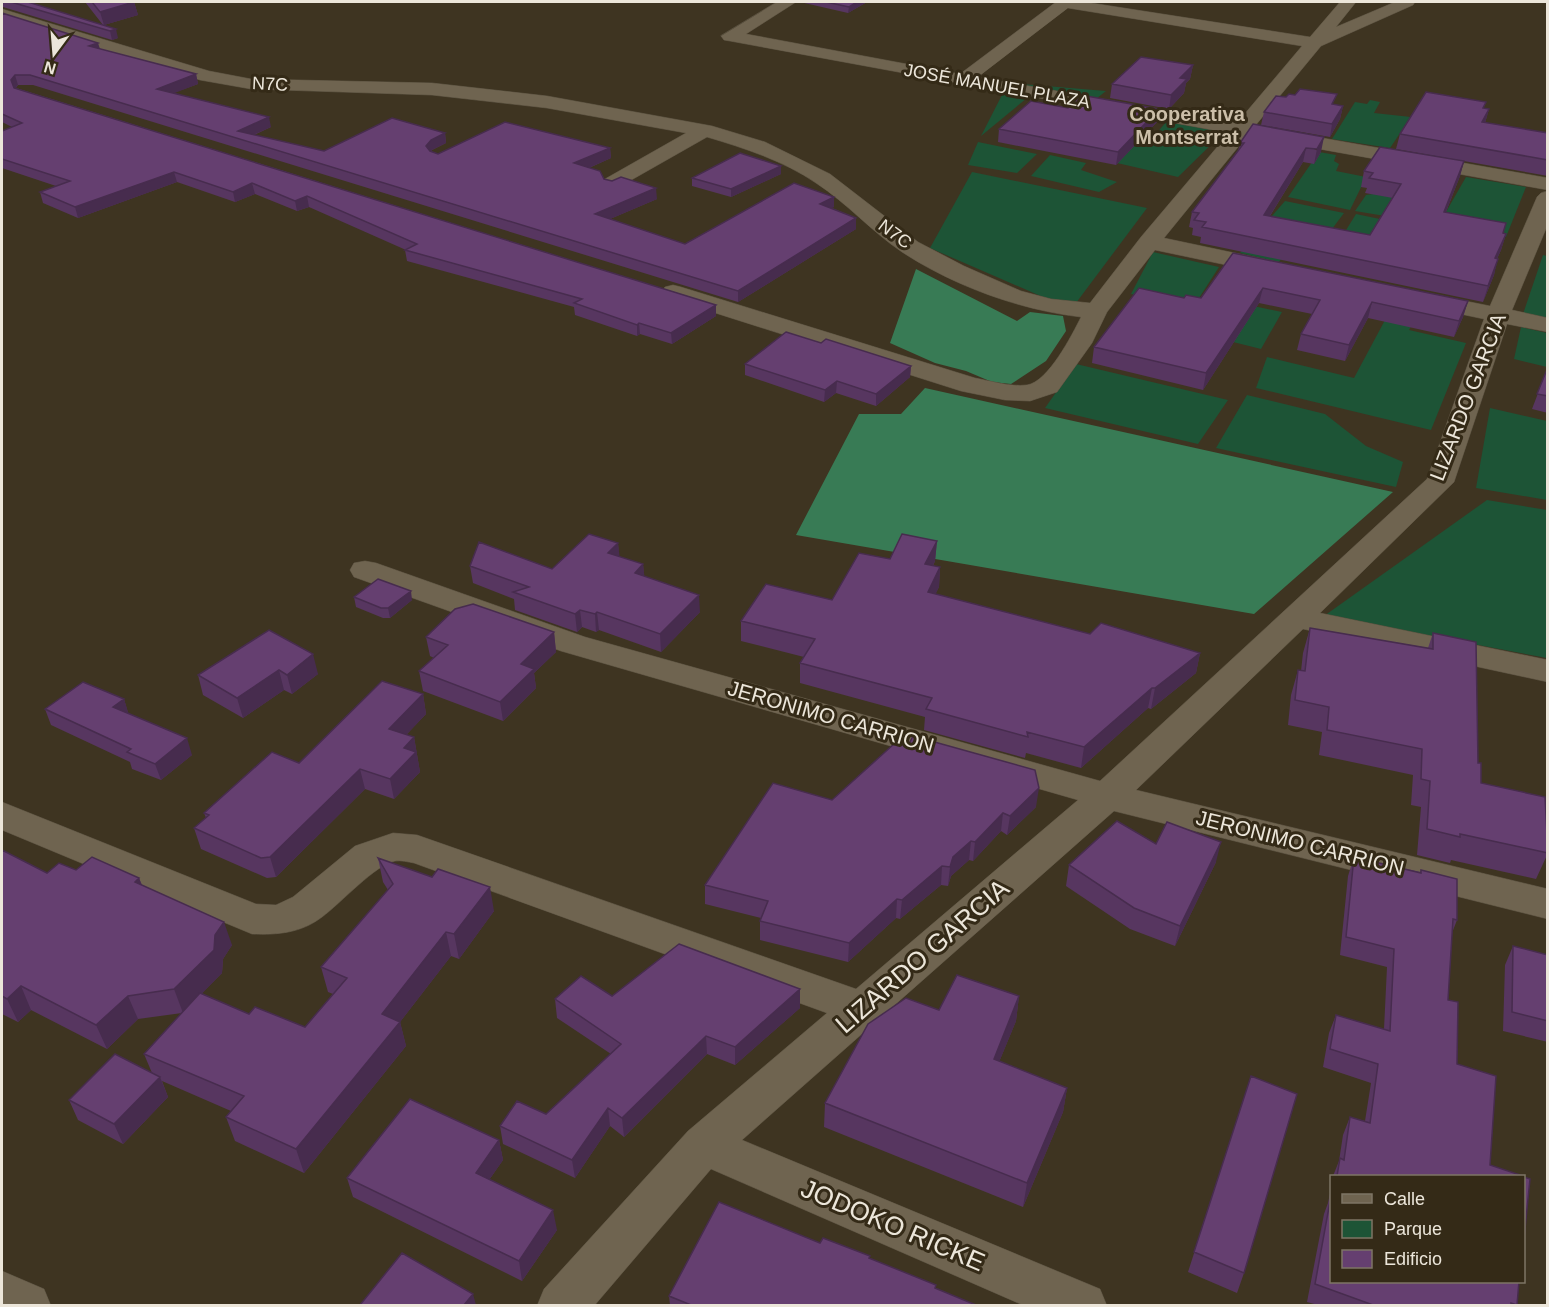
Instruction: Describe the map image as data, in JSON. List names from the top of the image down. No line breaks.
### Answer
{"streets":{"street":["N7C","JOSÉ MANUEL PLAZA","LIZARDO GARCIA","JERONIMO CARRION","JODOKO RICKE"]},"crossings":[["LIZARDO GARCIA","JERONIMO CARRION"],["LIZARDO GARCIA","JODOKO RICKE"]],"districts":["Cooperativa Montserrat"],"legend":["Calle","Parque","Edificio"],"north":"bottom"}
